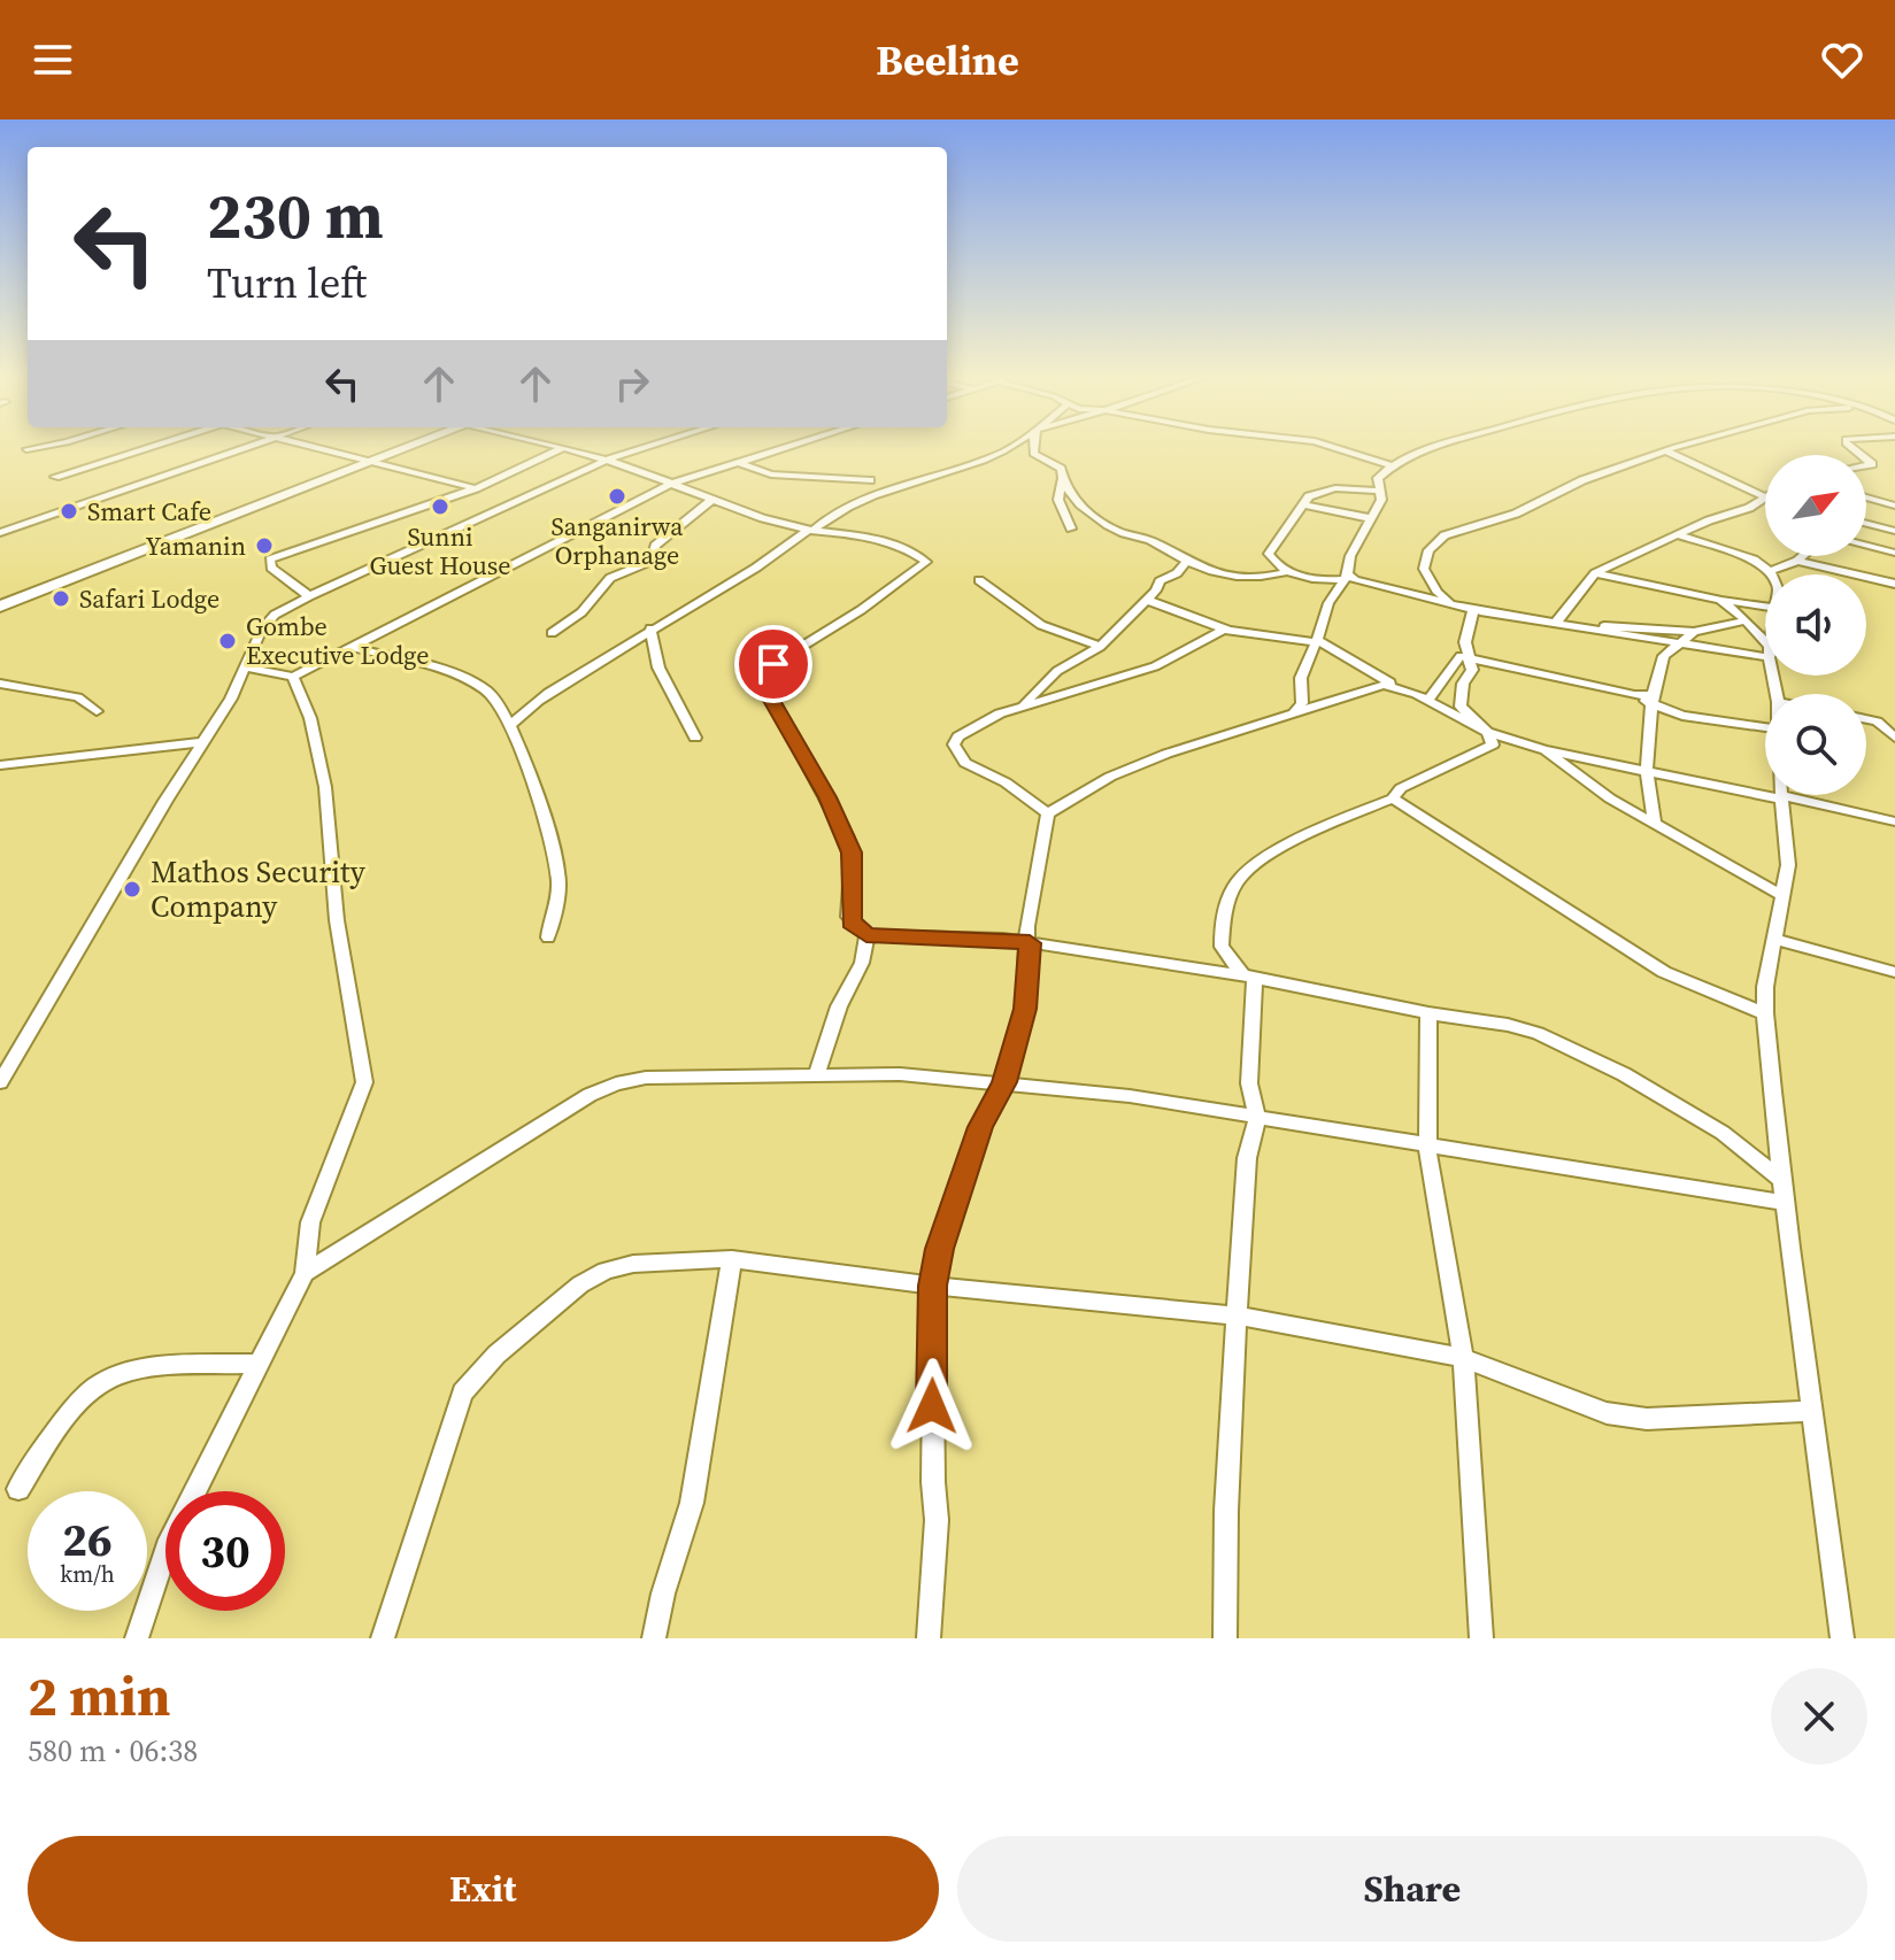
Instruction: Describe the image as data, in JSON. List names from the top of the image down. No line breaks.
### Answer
{"places":["Sanganirwa Orphanage","Sunni Guest House","Smart Cafe","Yamanin","Safari Lodge","Gombe Executive Lodge","Mathos Security Company"],"north":"top right","page":{"header":"Beeline","turn":["230 m","Turn left"],"speed":"26 km/h","limit":"30","heading":["2 min","580 m · 06:38"],"buttons":["Exit","Share"]}}
